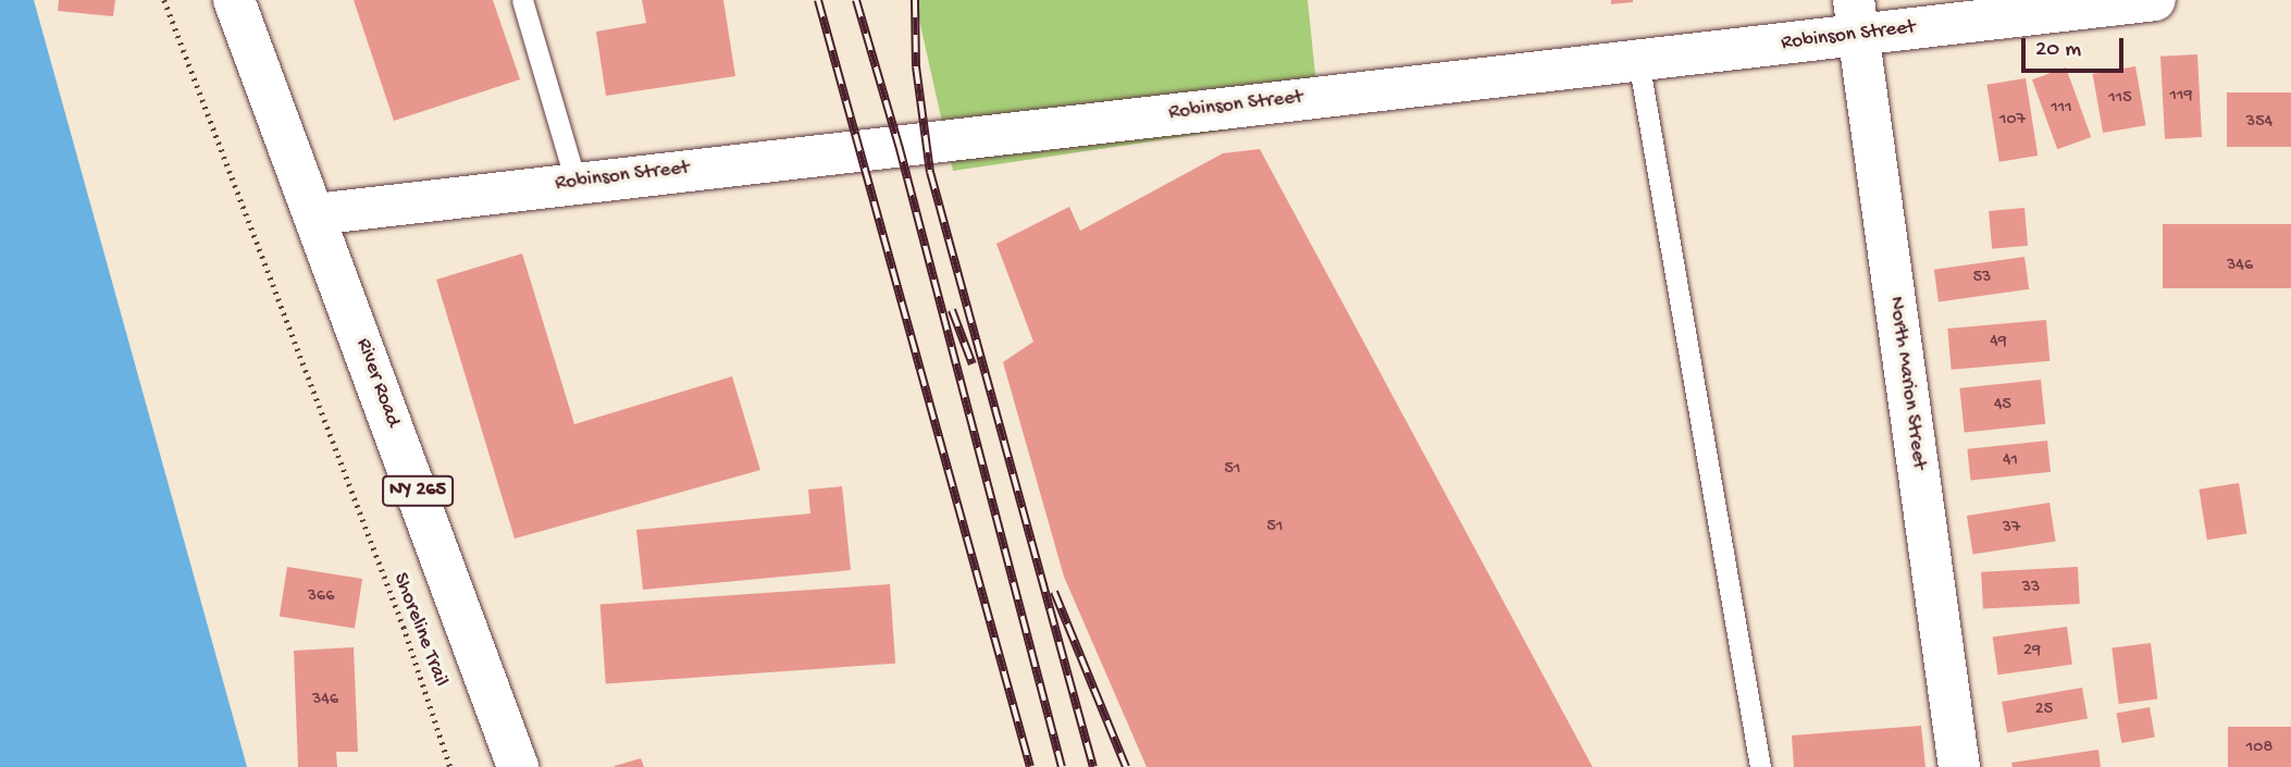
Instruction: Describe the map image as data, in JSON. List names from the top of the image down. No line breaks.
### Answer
{"streets":{"street":["Robinson Street","River Road","North Marion Street","NY 265"],"path":["Shoreline Trail"]},"crossings":[["Robinson Street","River Road"],["Robinson Street","North Marion Street"]],"house_numbers":["119","115","111","107","354","346","53","49","45","41","51","51","37","33","366","29","346","25","108"],"scale_bar":"20 m"}
